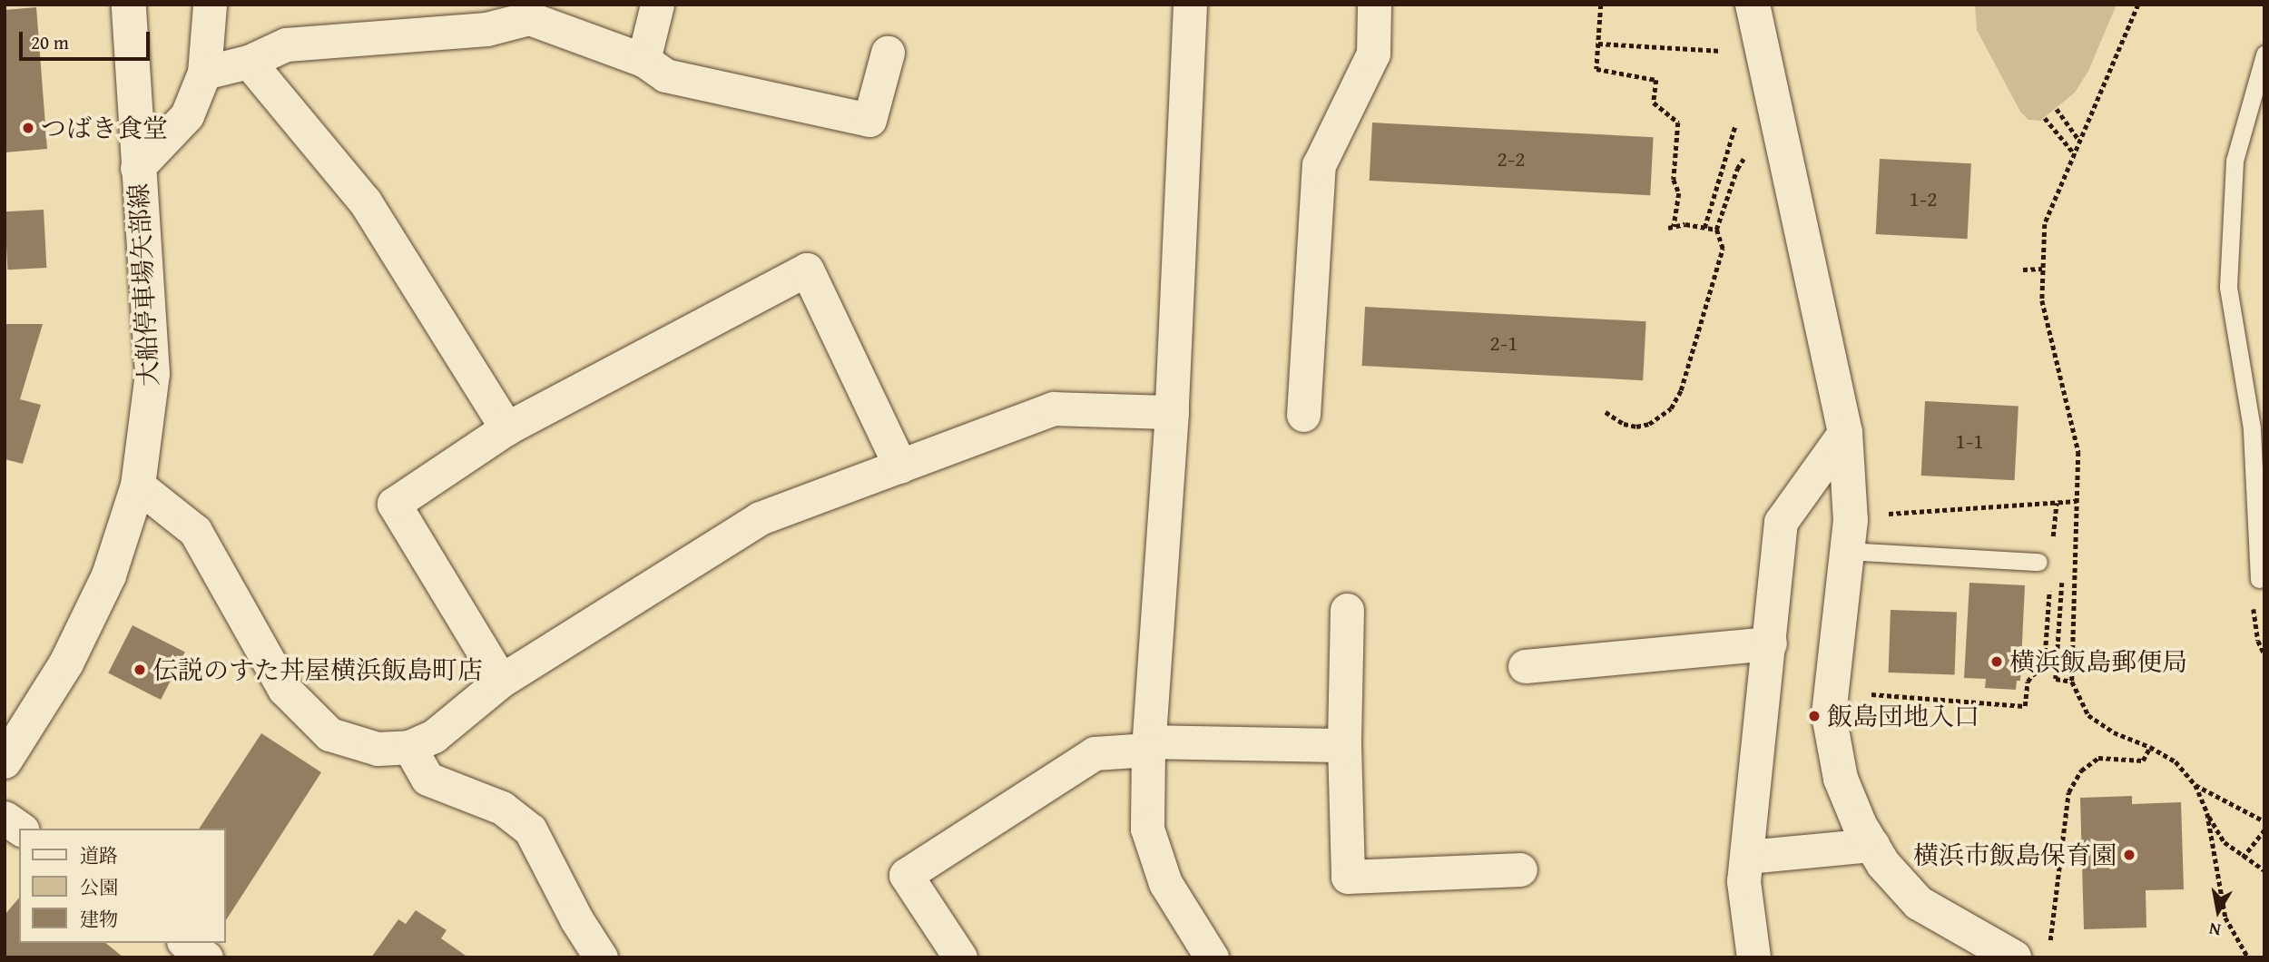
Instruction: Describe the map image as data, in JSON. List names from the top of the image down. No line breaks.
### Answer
{"streets":{"street":["大船停車場矢部線"]},"places":["つばき食堂","横浜飯島郵便局","伝説のすた丼屋横浜飯島町店","飯島団地入口","横浜市飯島保育園"],"house_numbers":["2-2","1-2","2-1","1-1"],"legend":["道路","公園","建物"],"scale_bar":"20 m","north":"bottom"}
